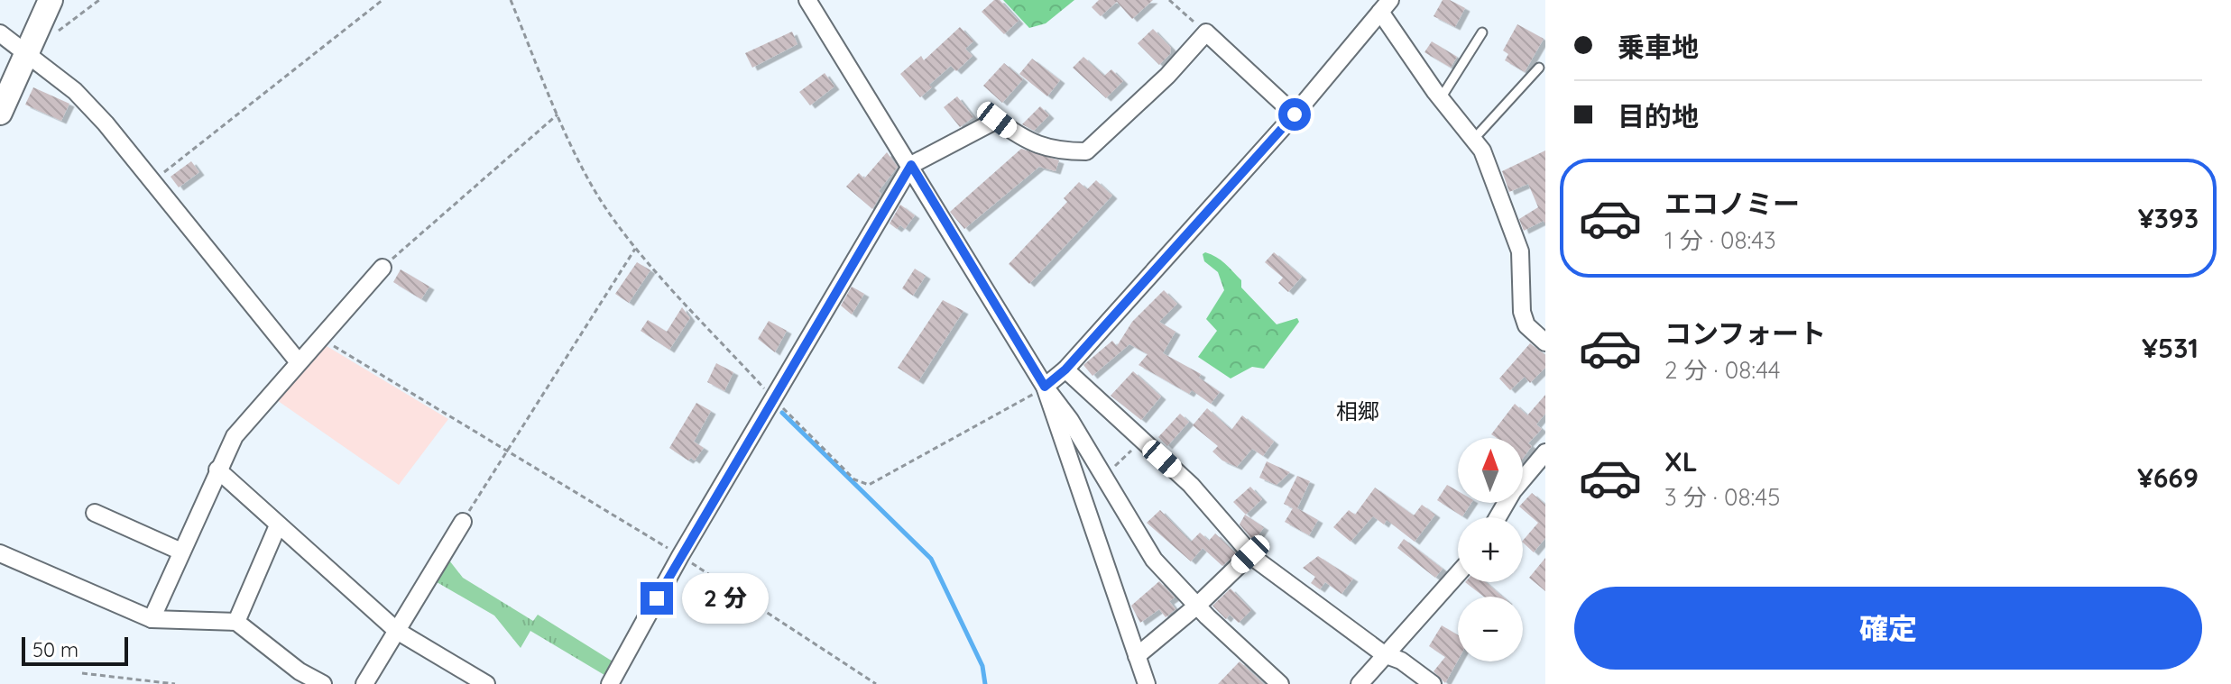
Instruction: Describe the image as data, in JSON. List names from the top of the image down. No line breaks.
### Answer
{"districts":["相郷"],"scale_bar":"50 m","north":"top","page":{"banner":["乗車地","目的地"],"list":[{"name":"エコノミー","note":"1 分 · 08:43","value":"¥393"},{"name":"コンフォート","note":"2 分 · 08:44","value":"¥531"},{"name":"XL","note":"3 分 · 08:45","value":"¥669"}],"map_buttons":["+","−"],"buttons":"確定","bubble":"2 分","scale":"50 m"}}
